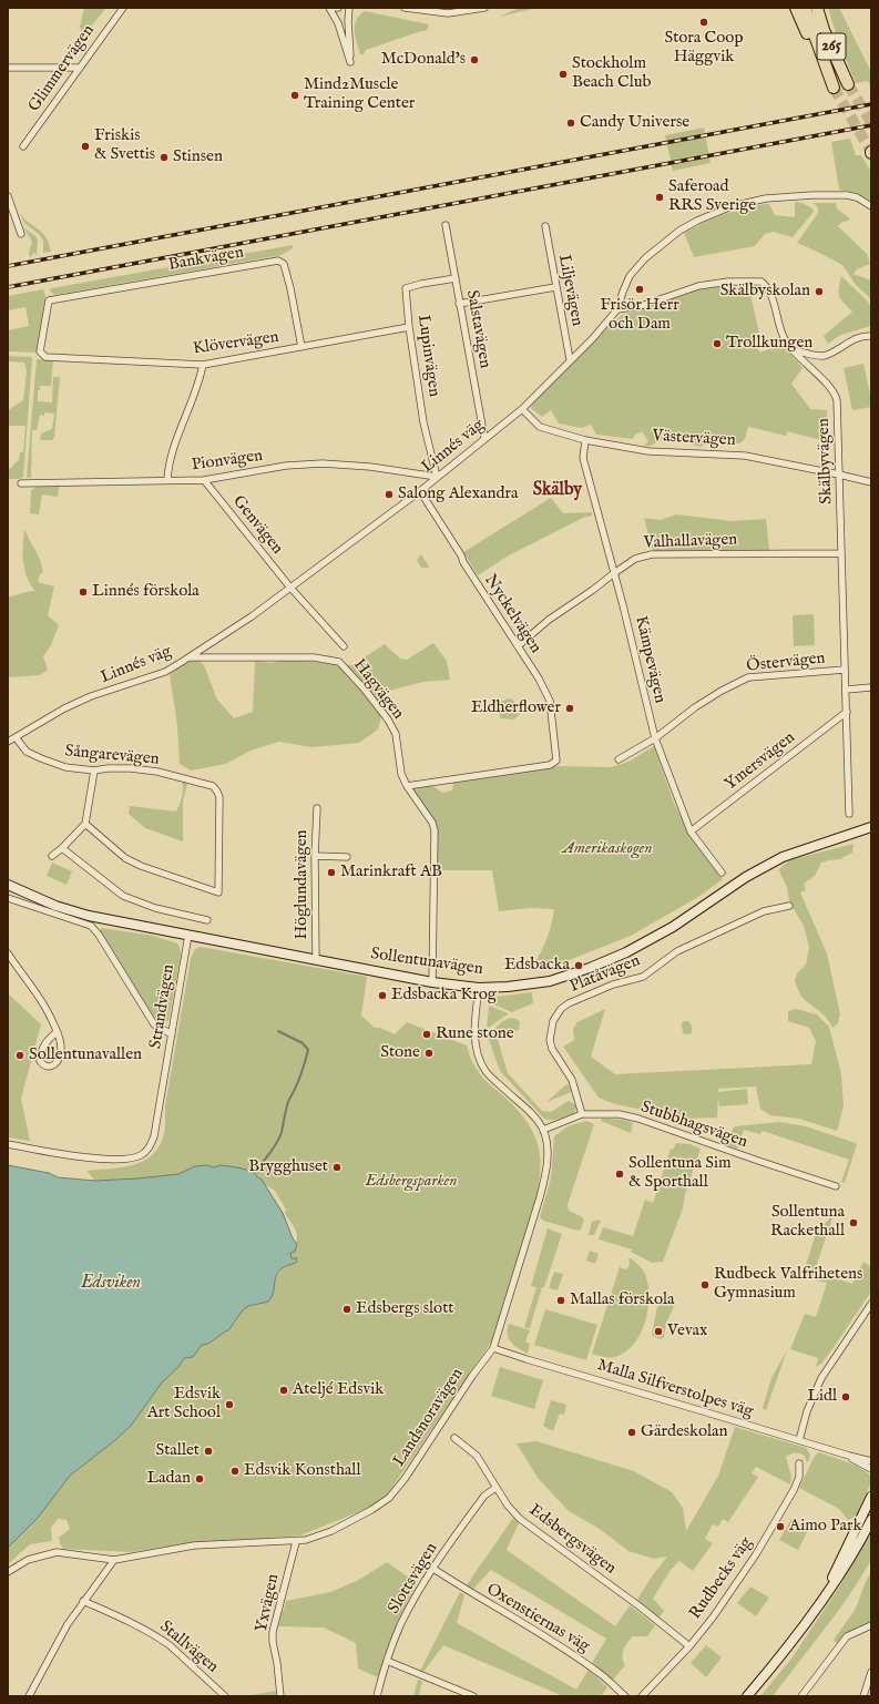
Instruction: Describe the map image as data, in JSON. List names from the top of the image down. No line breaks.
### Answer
{"streets":{"highway":["265"],"street":["Glimmervägen","Bankvägen","Liljevägen","Salstavägen","Klövervägen","Lupinvägen","Västervägen","Linnés väg","Pionvägen","Skälbyvägen","Genvägen","Valhallavägen","Nyckelvägen","Kämpevägen","Östervägen","Hagvägen","Sångarevägen","Ymersvägen","Höglundavägen","Sollentunavägen","Platåvägen","Strandvägen","Stubbhagsvägen","Malla Silfverstolpes väg","Landsnoravägen","Edsbergsvägen","Slottsvägen","Rudbecks väg","Yxvägen","Oxenstiernas väg","Stallvägen"]},"crossings":[["Bankvägen","Klövervägen"],["Liljevägen","Linnés väg"],["Salstavägen","Lupinvägen"],["Salstavägen","Linnés väg"],["Klövervägen","Lupinvägen"],["Lupinvägen","Linnés väg"],["Lupinvägen","Pionvägen"],["Västervägen","Linnés väg"],["Västervägen","Skälbyvägen"],["Västervägen","Kämpevägen"],["Linnés väg","Pionvägen"],["Linnés väg","Skälbyvägen"],["Linnés väg","Genvägen"],["Linnés väg","Nyckelvägen"],["Linnés väg","Hagvägen"],["Linnés väg","Sångarevägen"],["Pionvägen","Genvägen"],["Skälbyvägen","Valhallavägen"],["Skälbyvägen","Östervägen"],["Skälbyvägen","Ymersvägen"],["Valhallavägen","Nyckelvägen"],["Valhallavägen","Kämpevägen"],["Nyckelvägen","Hagvägen"],["Kämpevägen","Östervägen"],["Kämpevägen","Ymersvägen"],["Hagvägen","Sollentunavägen"],["Höglundavägen","Sollentunavägen"],["Sollentunavägen","Strandvägen"],["Sollentunavägen","Landsnoravägen"],["Platåvägen","Stubbhagsvägen"],["Stubbhagsvägen","Landsnoravägen"],["Malla Silfverstolpes väg","Landsnoravägen"],["Landsnoravägen","Yxvägen"],["Edsbergsvägen","Slottsvägen"],["Edsbergsvägen","Rudbecks väg"],["Slottsvägen","Oxenstiernas väg"]],"districts":["Skälby"],"water":["Edsviken"],"parks":["Amerikaskogen","Edsbergsparken"],"places":["Stora Coop Häggvik","McDonald's","Stockholm Beach Club","Mind2Muscle Training Center","Candy Universe","Friskis & Svettis","Stinsen","Saferoad RRS Sverige","Frisör Herr och Dam","Skälbyskolan","Trollkungen","Salong Alexandra","Linnés förskola","Eldherflower","Marinkraft AB","Edsbacka","Edsbacka Krog","Rune stone","Stone","Sollentunavallen","Brygghuset","Sollentuna Sim & Sporthall","Sollentuna Rackethall","Rudbeck Valfrihetens Gymnasium","Mallas förskola","Edsbergs slott","Vevax","Ateljé Edsvik","Lidl","Edsvik Art School","Gärdeskolan","Stallet","Edsvik Konsthall","Ladan","Aimo Park"]}
